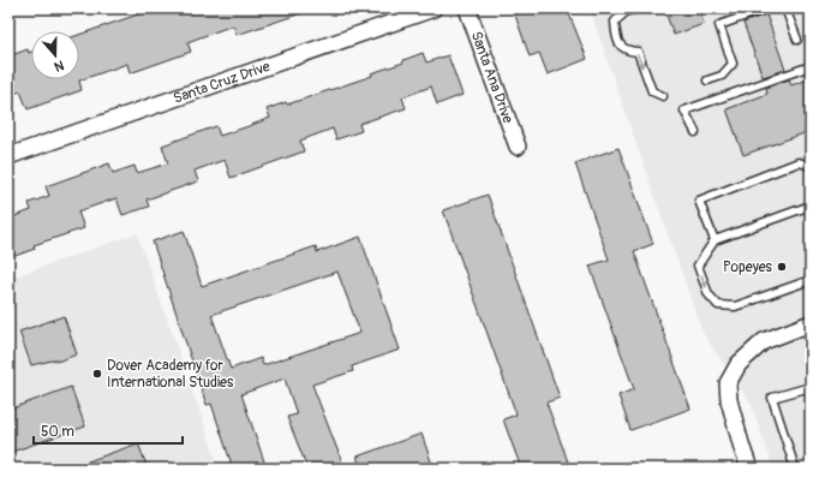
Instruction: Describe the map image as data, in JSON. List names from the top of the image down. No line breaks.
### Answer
{"streets":{"street":["Santa Ana Drive","Santa Cruz Drive"]},"places":["Popeyes","Dover Academy for International Studies"],"scale_bar":"50 m","north":"bottom"}
